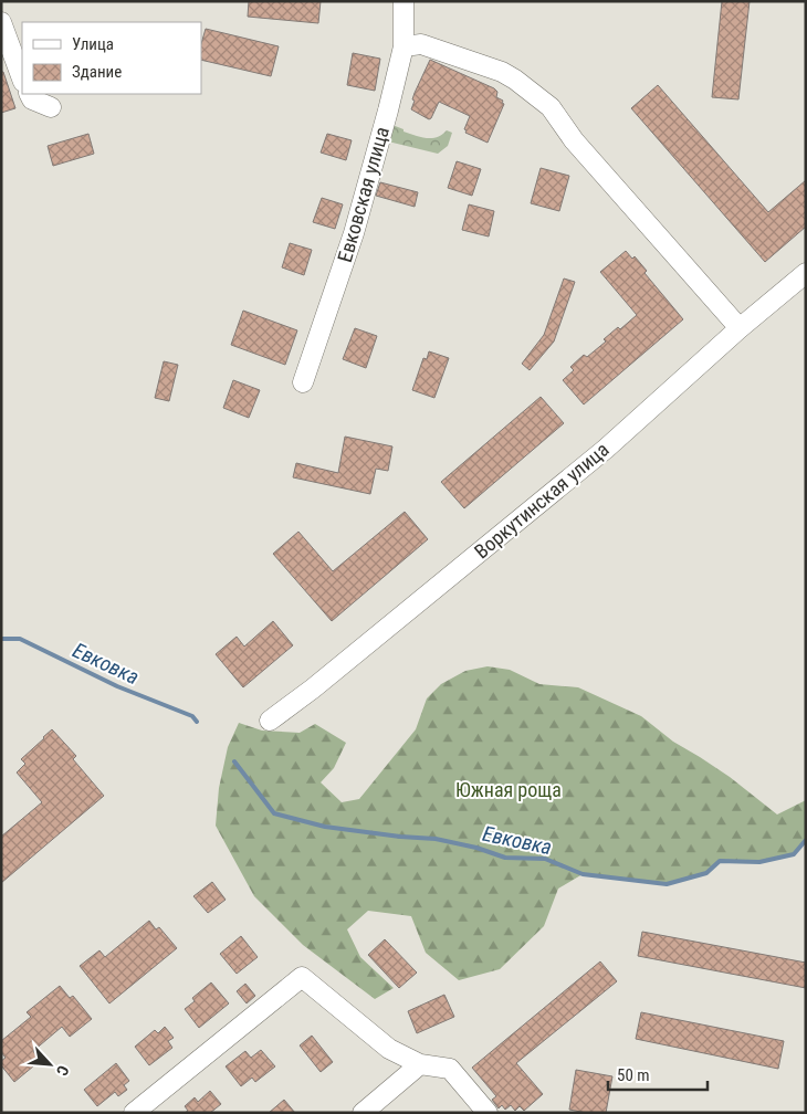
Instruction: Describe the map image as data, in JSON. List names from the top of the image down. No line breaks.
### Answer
{"streets":{"street":["Евковская улица","Воркутинская улица"]},"water":["Евковка"],"parks":["Южная роща"],"legend":["Улица","Здание"],"scale_bar":"50 m","north":"bottom right"}
